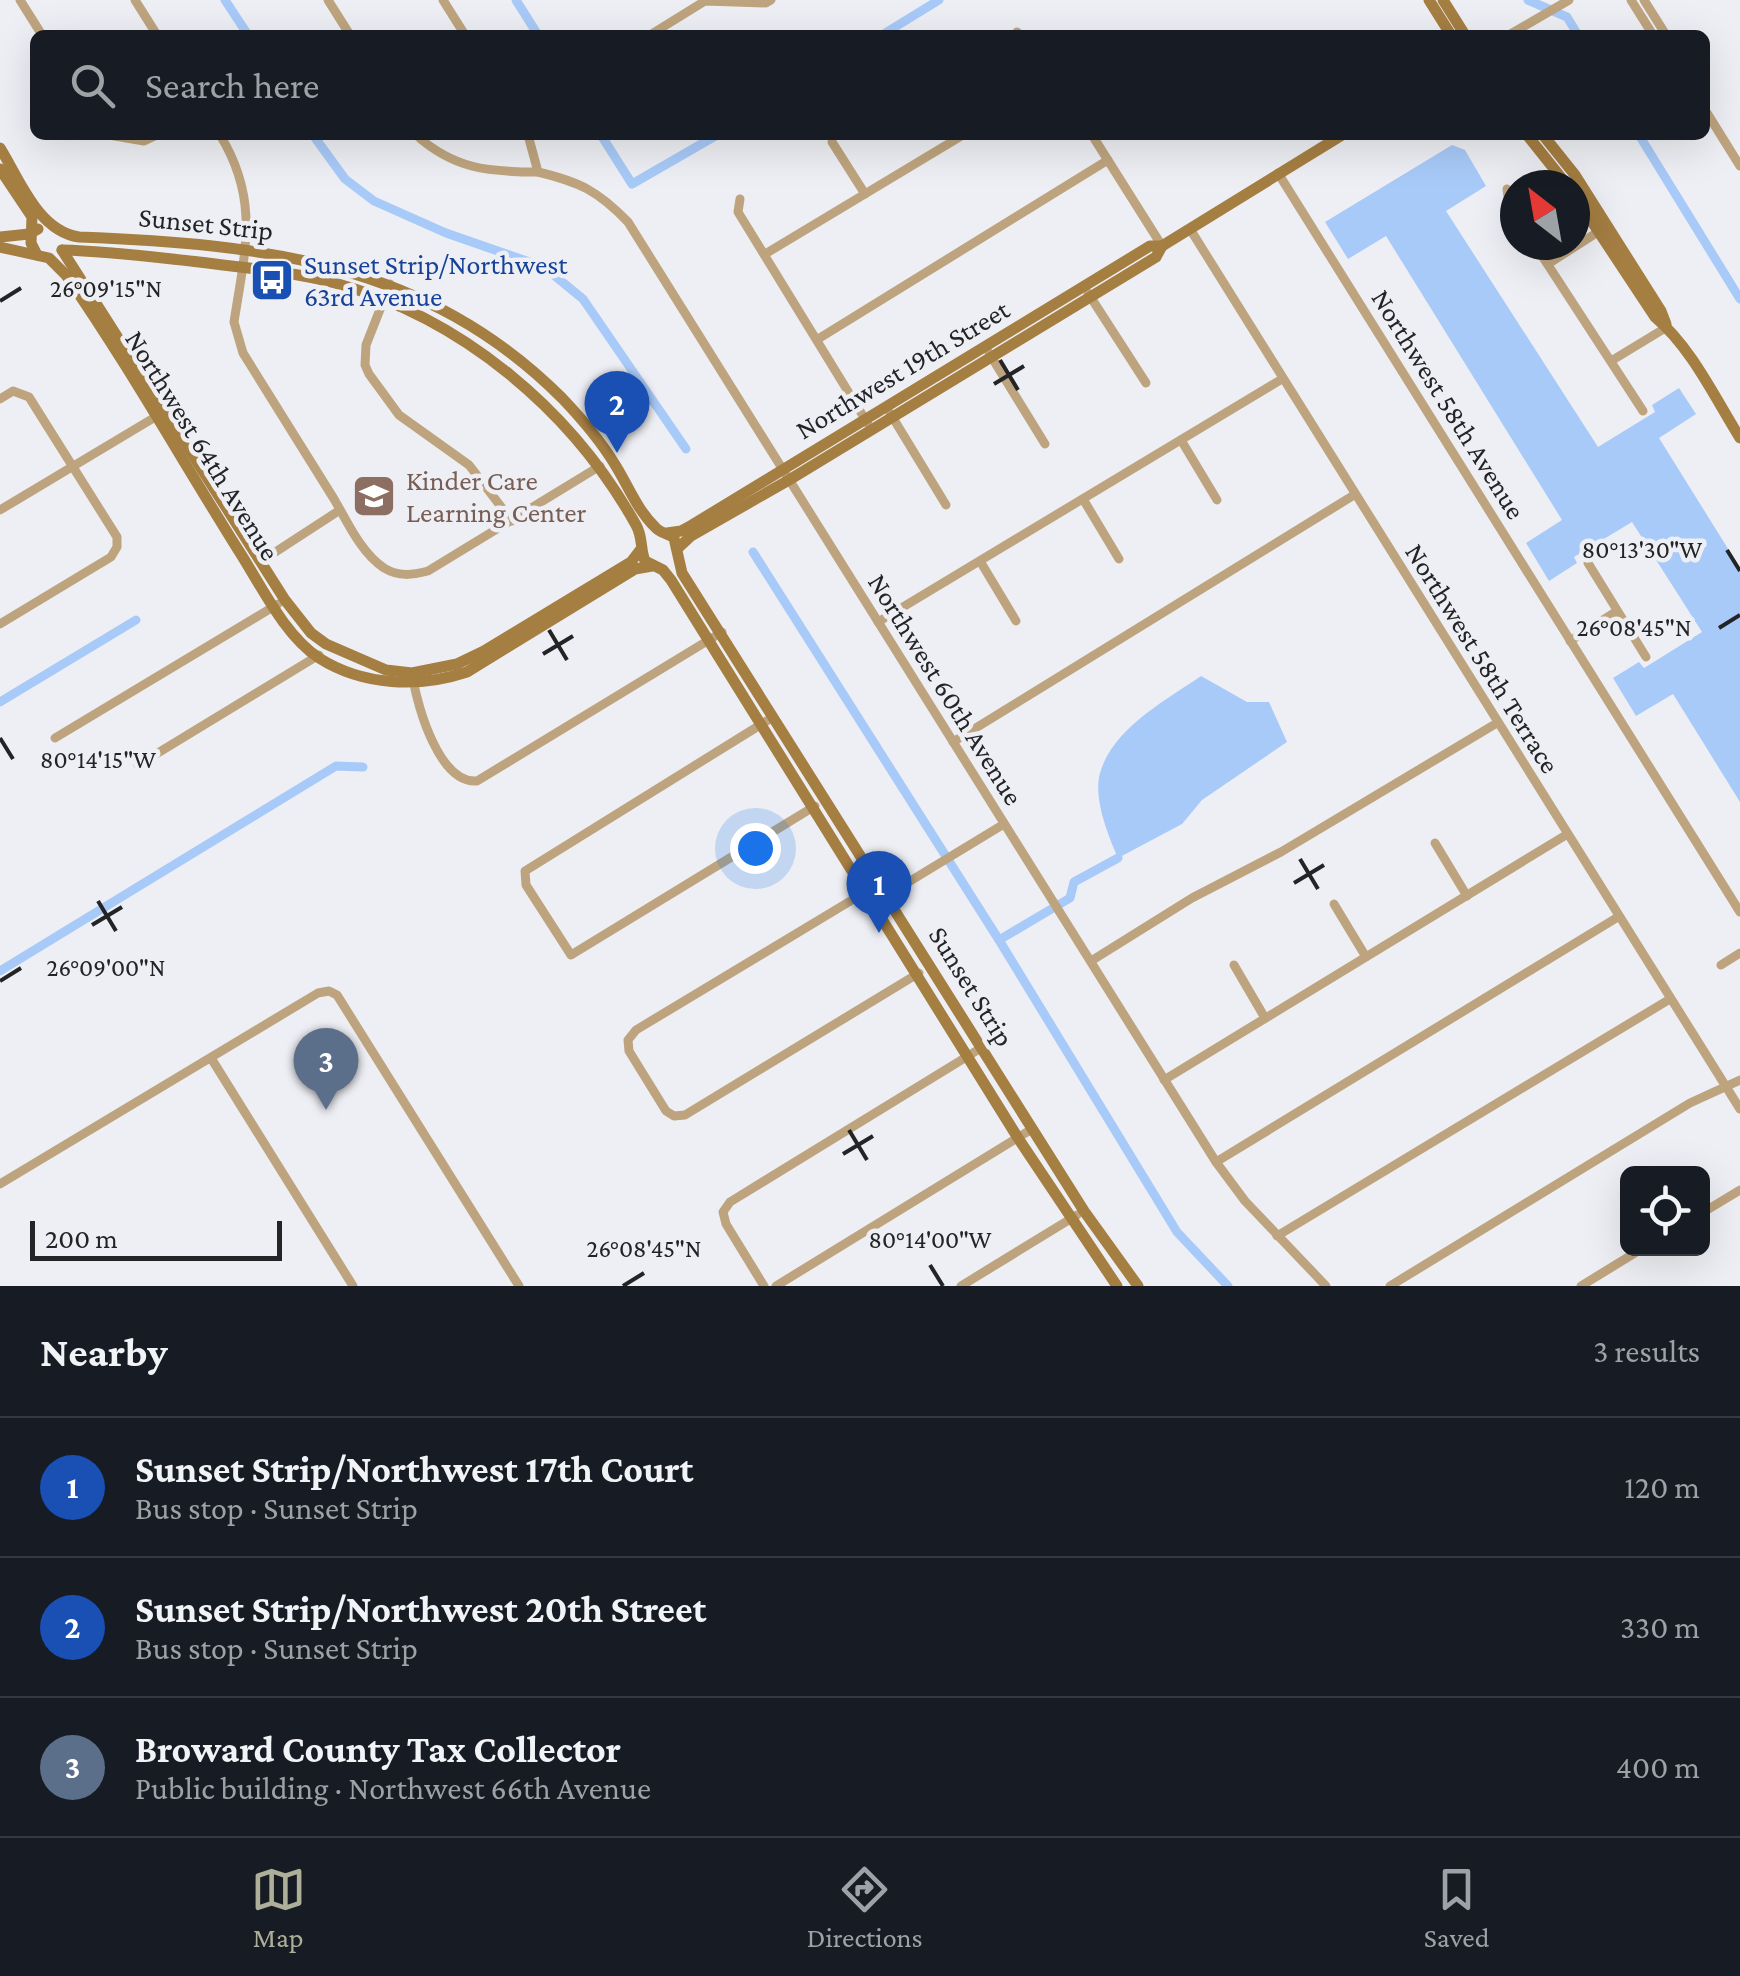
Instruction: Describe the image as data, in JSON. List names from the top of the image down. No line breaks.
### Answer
{"streets":{"street":["Sunset Strip","Northwest 19th Street","Northwest 58th Avenue","Northwest 64th Avenue","Northwest 58th Terrace","Northwest 60th Avenue"]},"crossings":[["Sunset Strip","Northwest 19th Street"],["Sunset Strip","Northwest 64th Avenue"],["Northwest 19th Street","Northwest 58th Avenue"],["Northwest 19th Street","Northwest 58th Terrace"],["Northwest 19th Street","Northwest 60th Avenue"]],"places":{"bus stop":["Sunset Strip/Northwest 63rd Avenue"],"school or university":["Kinder Care Learning Center"]},"scale_bar":"200 m","north":"top left","page":{"search":"Search here","pins":["2","1","3"],"scale":"200 m","heading":["Nearby","3 results"],"list":[{"mark":"1","name":"Sunset Strip/Northwest 17th Court","note":"Bus stop · Sunset Strip","value":"120 m"},{"mark":"2","name":"Sunset Strip/Northwest 20th Street","note":"Bus stop · Sunset Strip","value":"330 m"},{"mark":"3","name":"Broward County Tax Collector","note":"Public building · Northwest 66th Avenue","value":"400 m"}],"nav":["Map","Directions","Saved"]},"coordinates":["26°09'15\"N","80°13'30\"W","26°08'45\"N","80°14'15\"W","26°09'00\"N","80°14'00\"W"]}
